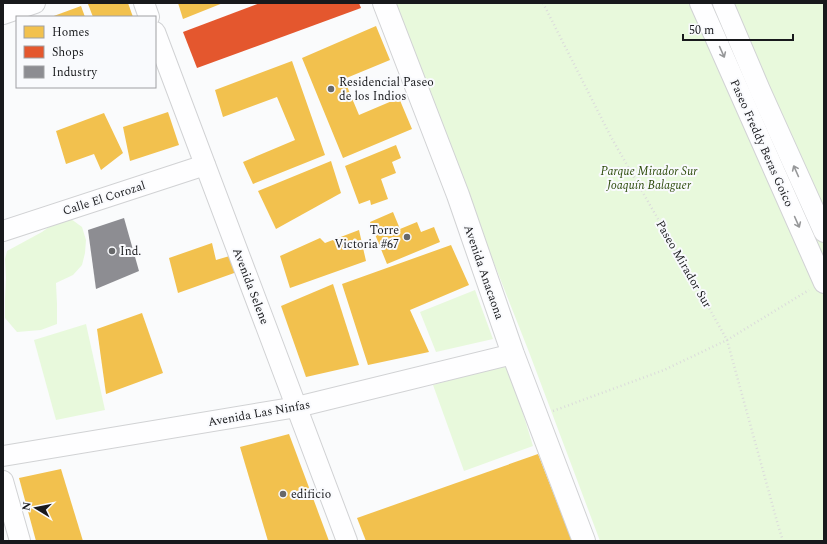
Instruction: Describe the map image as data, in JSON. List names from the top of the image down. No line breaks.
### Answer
{"streets":{"main road":["Avenida Anacaona"],"street":["Paseo Freddy Beras Goico","Calle El Corozal","Avenida Selene","Avenida Las Ninfas"],"path":["Paseo Mirador Sur"]},"crossings":[["Calle El Corozal","Avenida Selene"],["Avenida Anacaona","Avenida Las Ninfas"],["Avenida Selene","Avenida Las Ninfas"]],"parks":["Parque Mirador Sur Joaquín Balaguer"],"places":["Residencial Paseo de los Indios","Torre Victoria #67","Ind.","edificio"],"legend":["Homes","Shops","Industry"],"scale_bar":"50 m","north":"left"}
